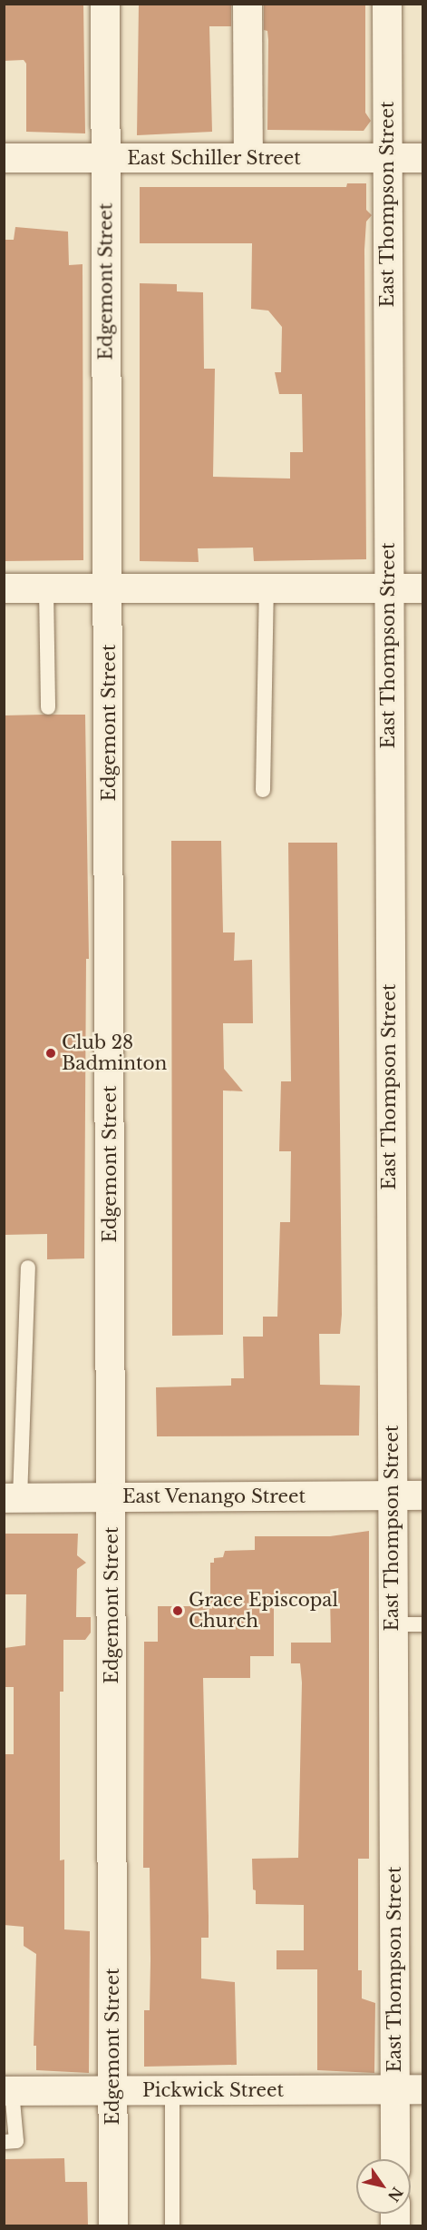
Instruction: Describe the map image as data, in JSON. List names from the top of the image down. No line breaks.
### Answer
{"streets":{"street":["East Schiller Street","East Thompson Street","Edgemont Street","East Venango Street","Pickwick Street"]},"crossings":[["East Schiller Street","East Thompson Street"],["East Schiller Street","Edgemont Street"],["East Thompson Street","East Venango Street"],["East Thompson Street","Pickwick Street"],["Edgemont Street","East Venango Street"],["Edgemont Street","Pickwick Street"]],"places":["Club 28 Badminton","Grace Episcopal Church"],"north":"bottom right"}
